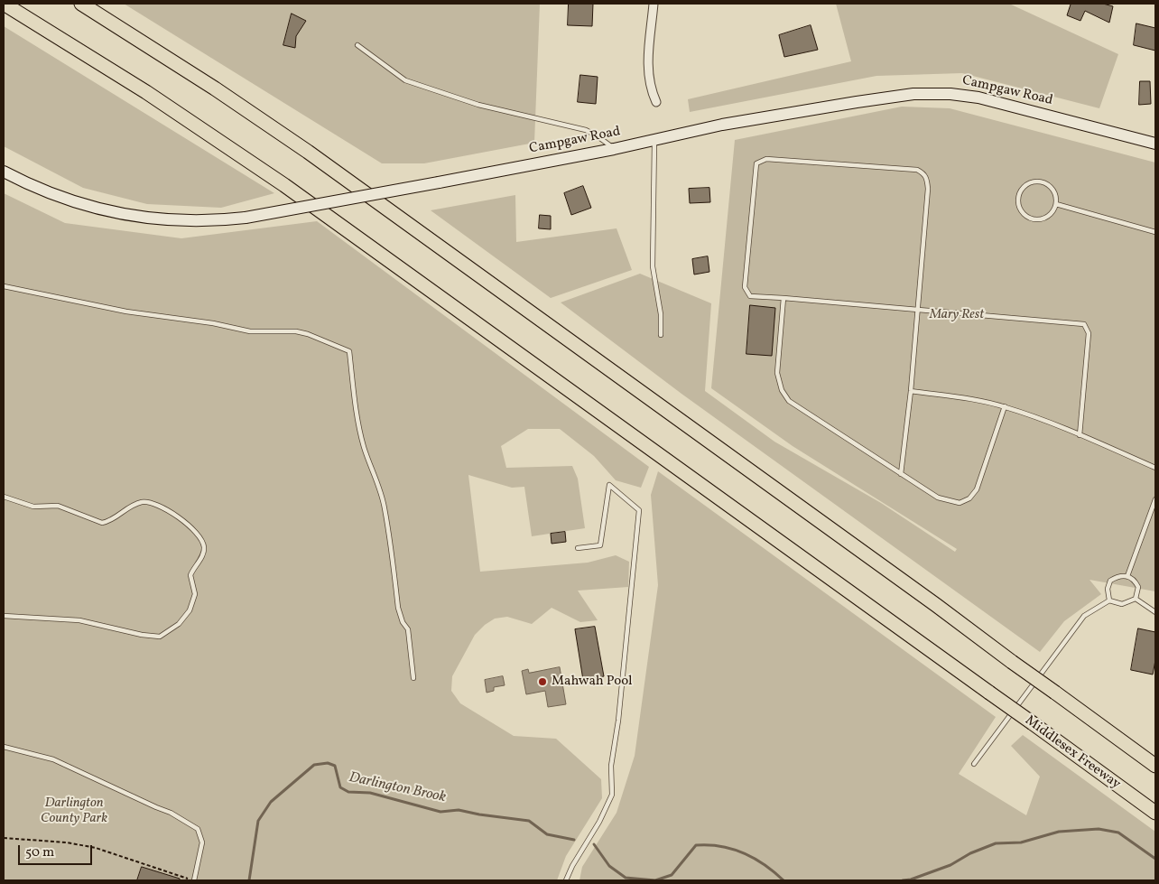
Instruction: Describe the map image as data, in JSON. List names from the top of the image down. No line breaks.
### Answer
{"streets":{"highway":["Middlesex Freeway"],"main road":["Campgaw Road"]},"water":["Darlington Brook"],"parks":["Mary Rest","Darlington County Park"],"places":["Mahwah Pool"],"scale_bar":"50 m"}
